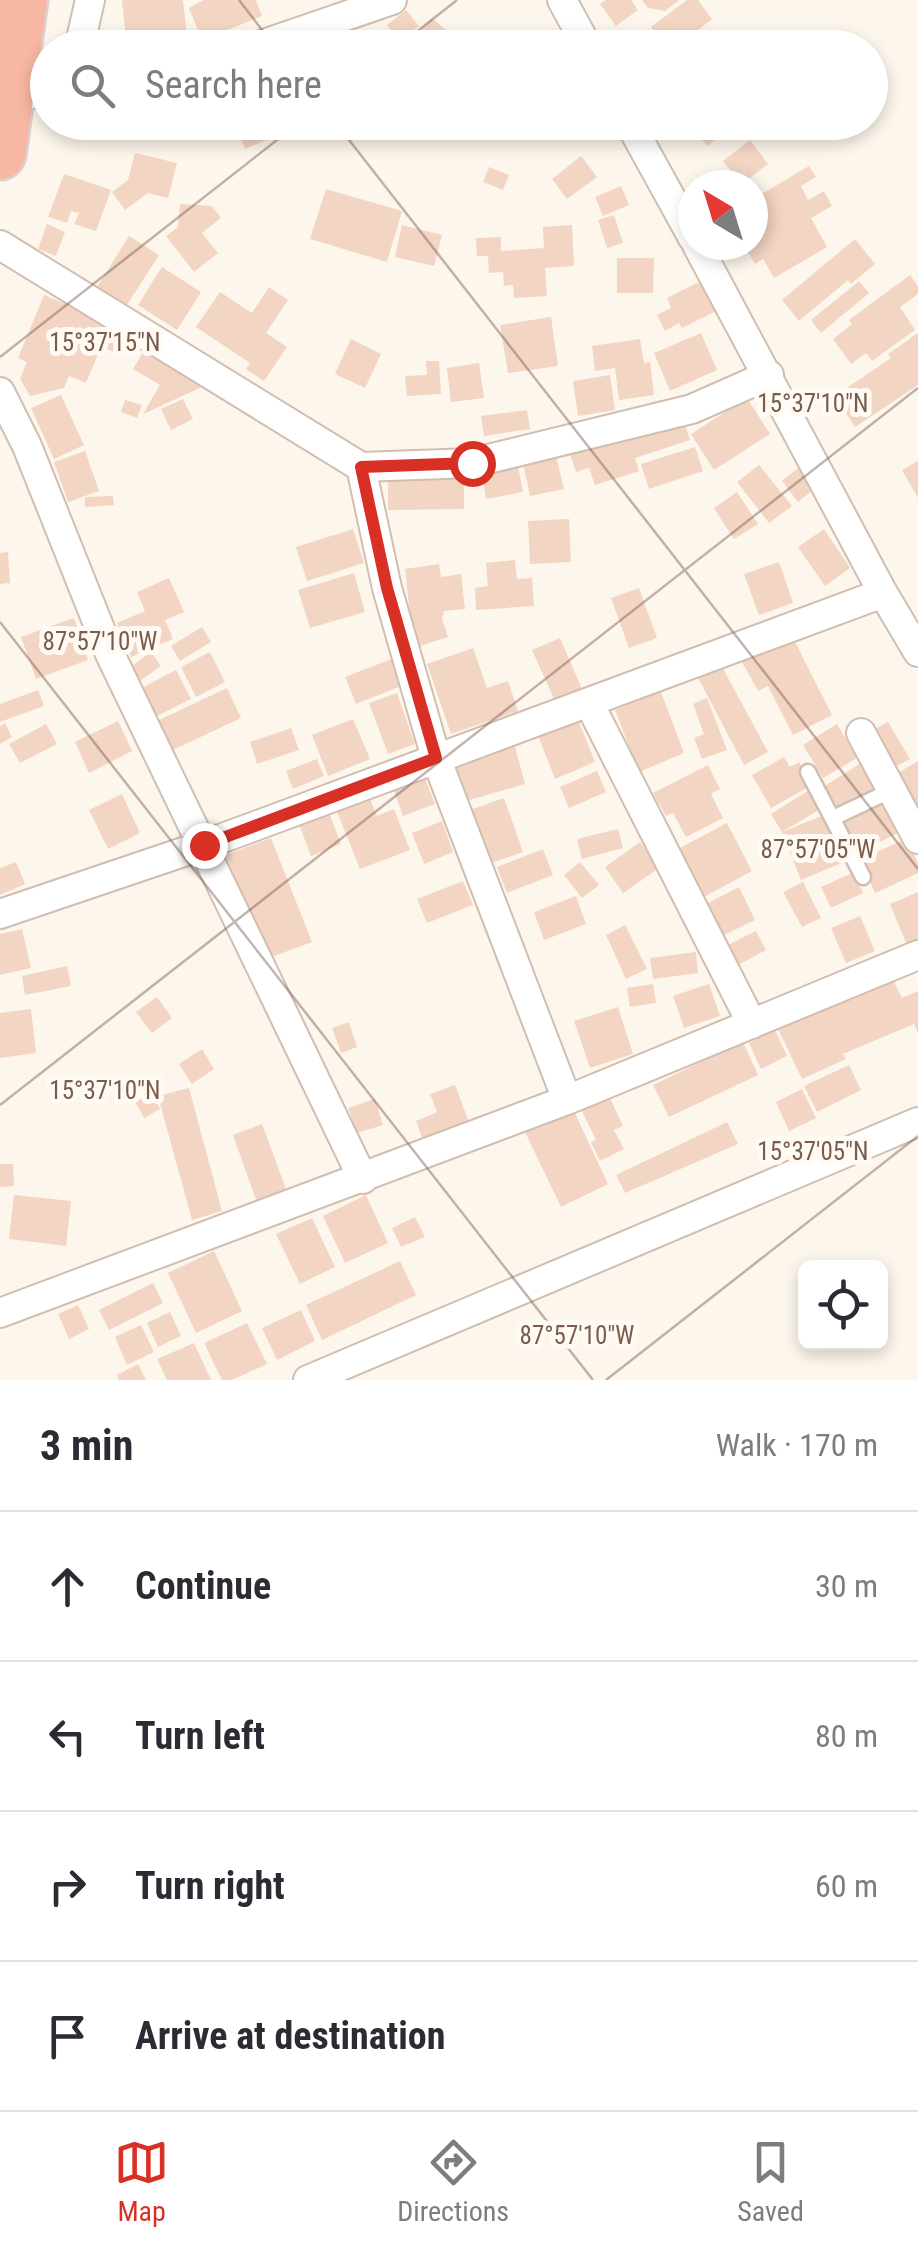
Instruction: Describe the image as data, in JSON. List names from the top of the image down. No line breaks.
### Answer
{"north":"top left","page":{"search":"Search here","heading":["3 min","Walk · 170 m"],"list":[["Continue","30 m"],["Turn left","80 m"],["Turn right","60 m"],"Arrive at destination"],"nav":["Map","Directions","Saved"]},"coordinates":["15°37'15\"N","15°37'10\"N","87°57'10\"W","87°57'05\"W","15°37'05\"N"]}
